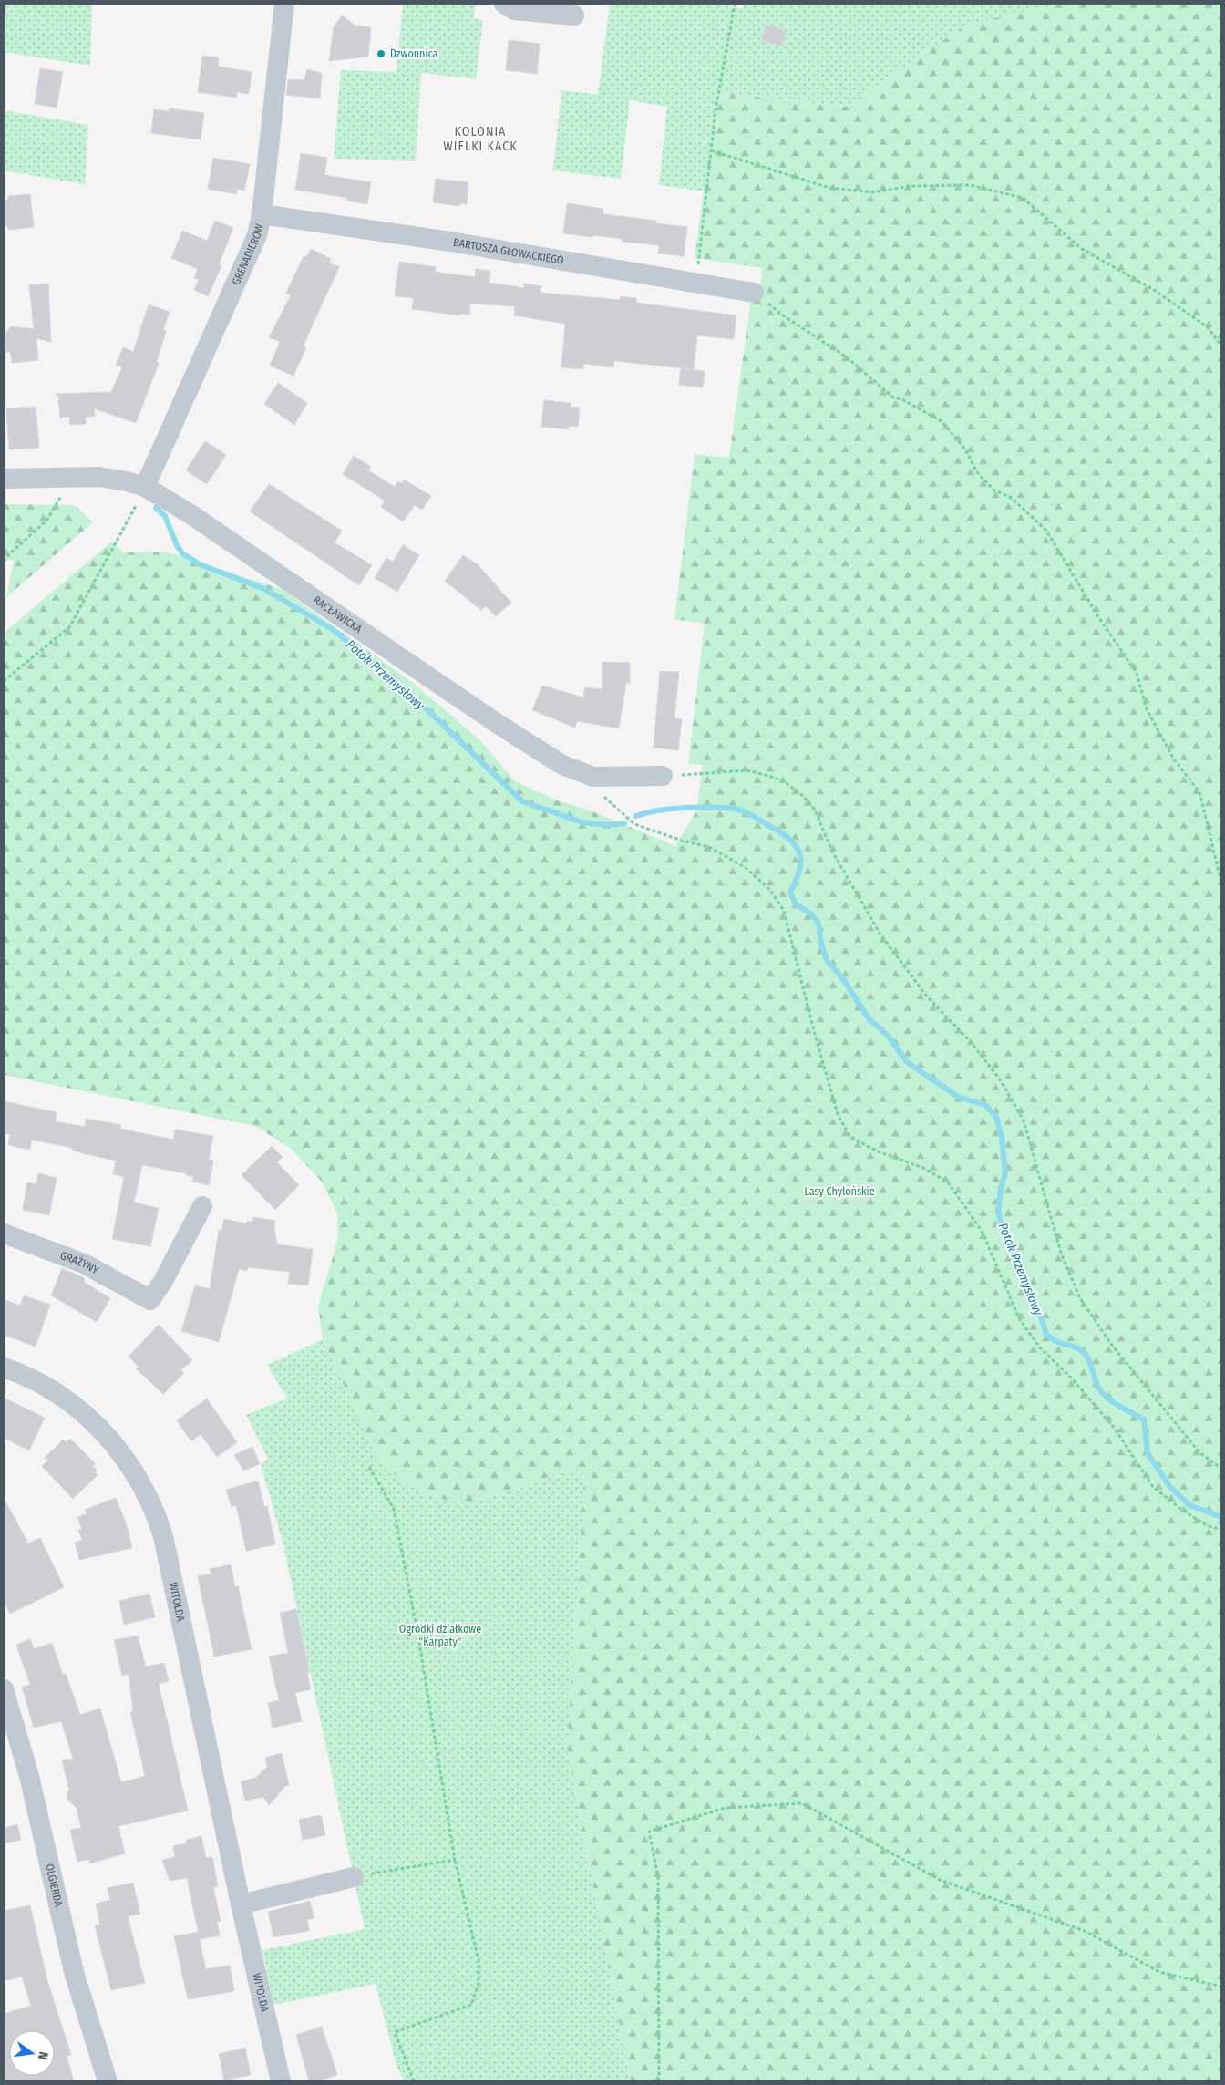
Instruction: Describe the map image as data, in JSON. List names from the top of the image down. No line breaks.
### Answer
{"streets":{"street":["BARTOSZA GŁOWACKIEGO","GRENADIERÓW","RACŁAWICKA","GRAŻYNY","WITOLDA","OLGIERDA"]},"crossings":[["BARTOSZA GŁOWACKIEGO","GRENADIERÓW"],["GRENADIERÓW","RACŁAWICKA"]],"districts":["KOLONIA WIELKI KACK"],"water":["Potok Przemysłowy"],"parks":["Lasy Chylońskie","Ogródki działkowe \"Karpaty\""],"places":["Dzwonnica"],"north":"right"}
